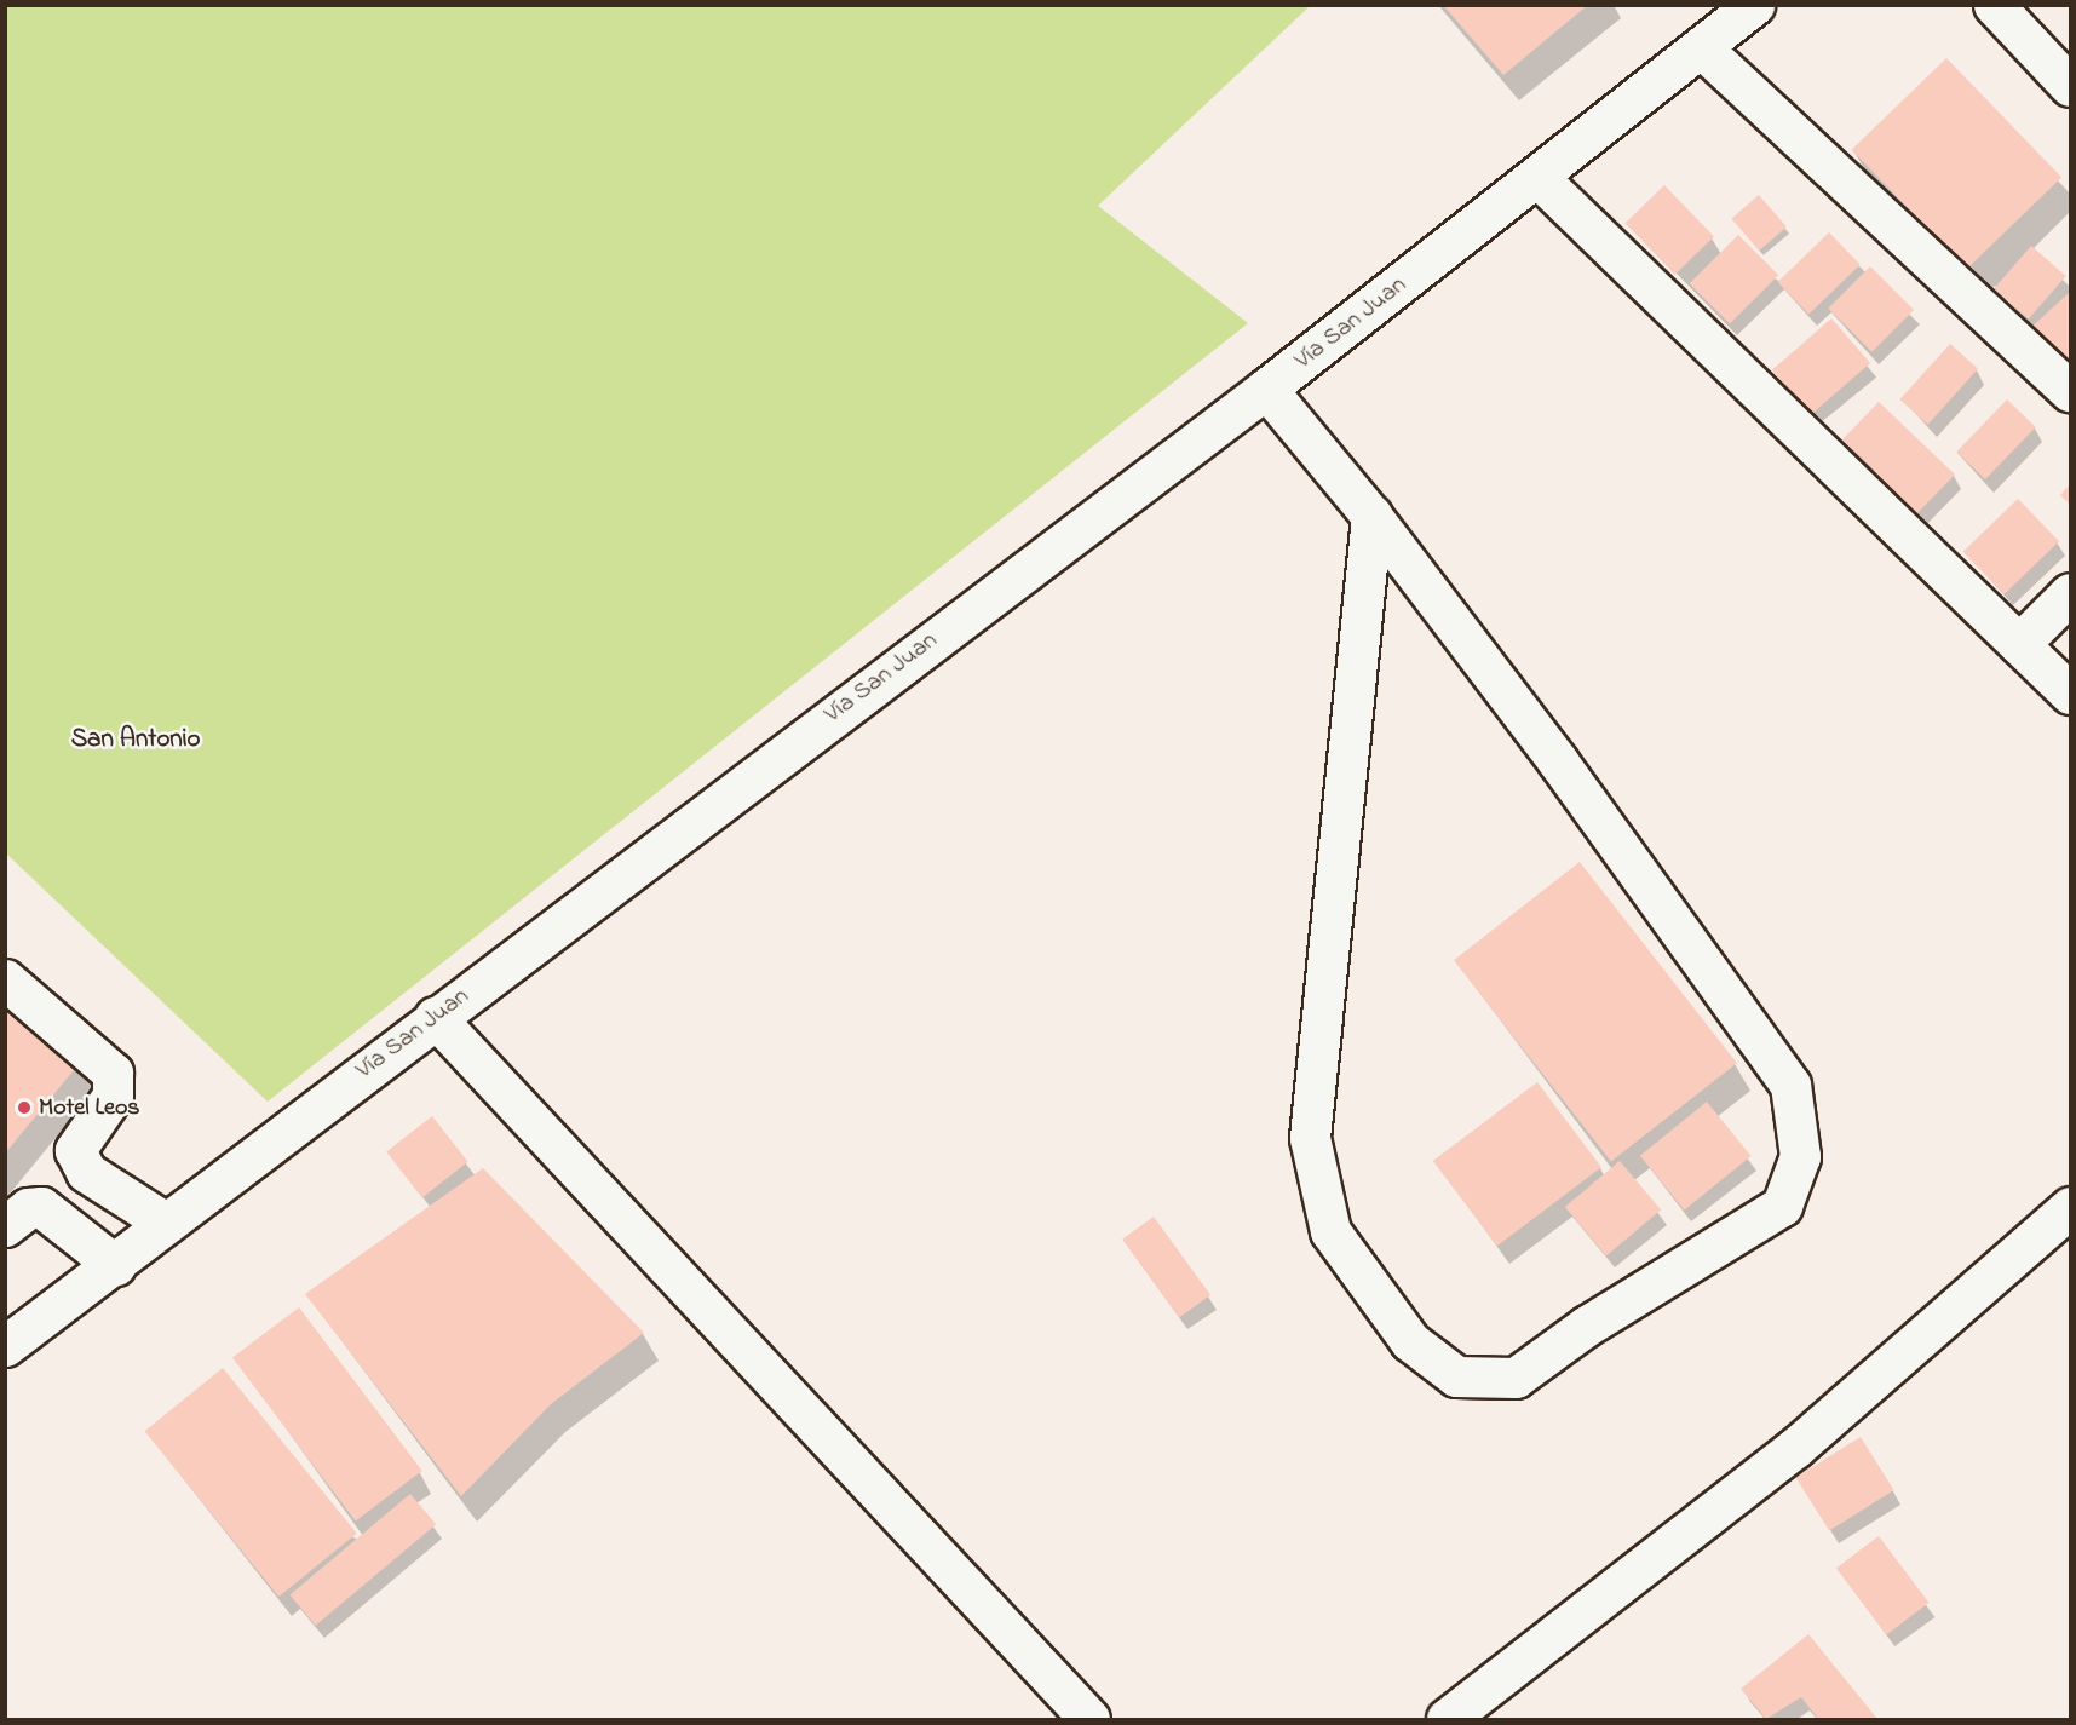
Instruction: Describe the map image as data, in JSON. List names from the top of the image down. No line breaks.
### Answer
{"streets":{"street":["Vía San Juan"]},"districts":["San Antonio"],"places":["Motel Leos"]}
